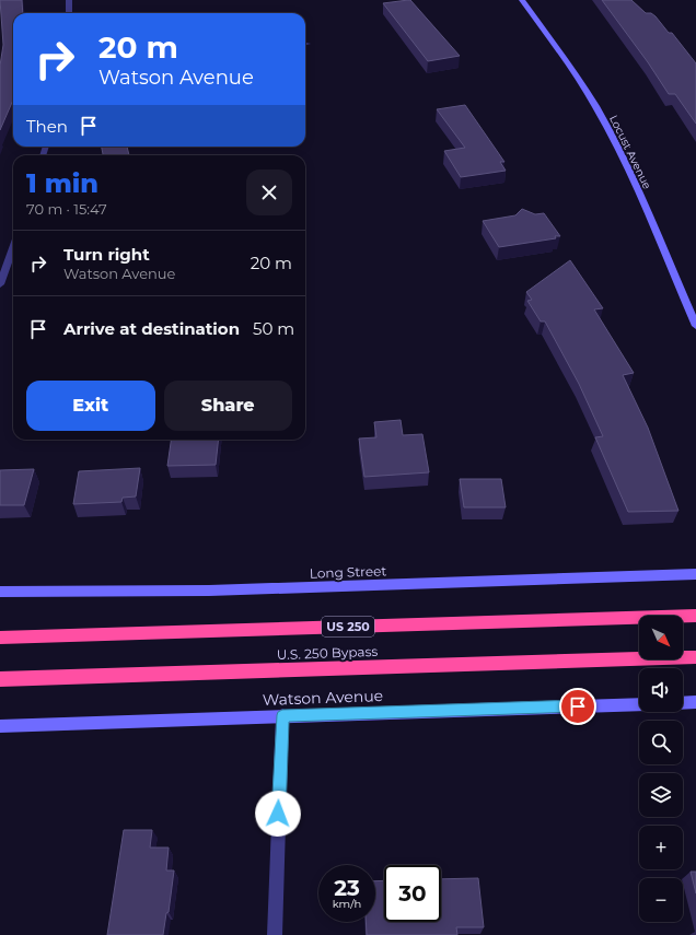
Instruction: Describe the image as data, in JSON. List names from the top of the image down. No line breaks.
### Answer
{"streets":{"highway":["US 250","U.S. 250 Bypass"],"street":["Locust Avenue","Long Street","Watson Avenue"]},"north":"bottom right","page":{"turn":["20 m","Watson Avenue"],"then":"Then","heading":["1 min","70 m · 15:47"],"list":[{"name":"Turn right","note":"Watson Avenue","value":"20 m"},{"name":"Arrive at destination","value":"50 m"}],"buttons":["Exit","Share"],"map_buttons":["+","−"],"speed":"23 km/h","limit":"30"}}
